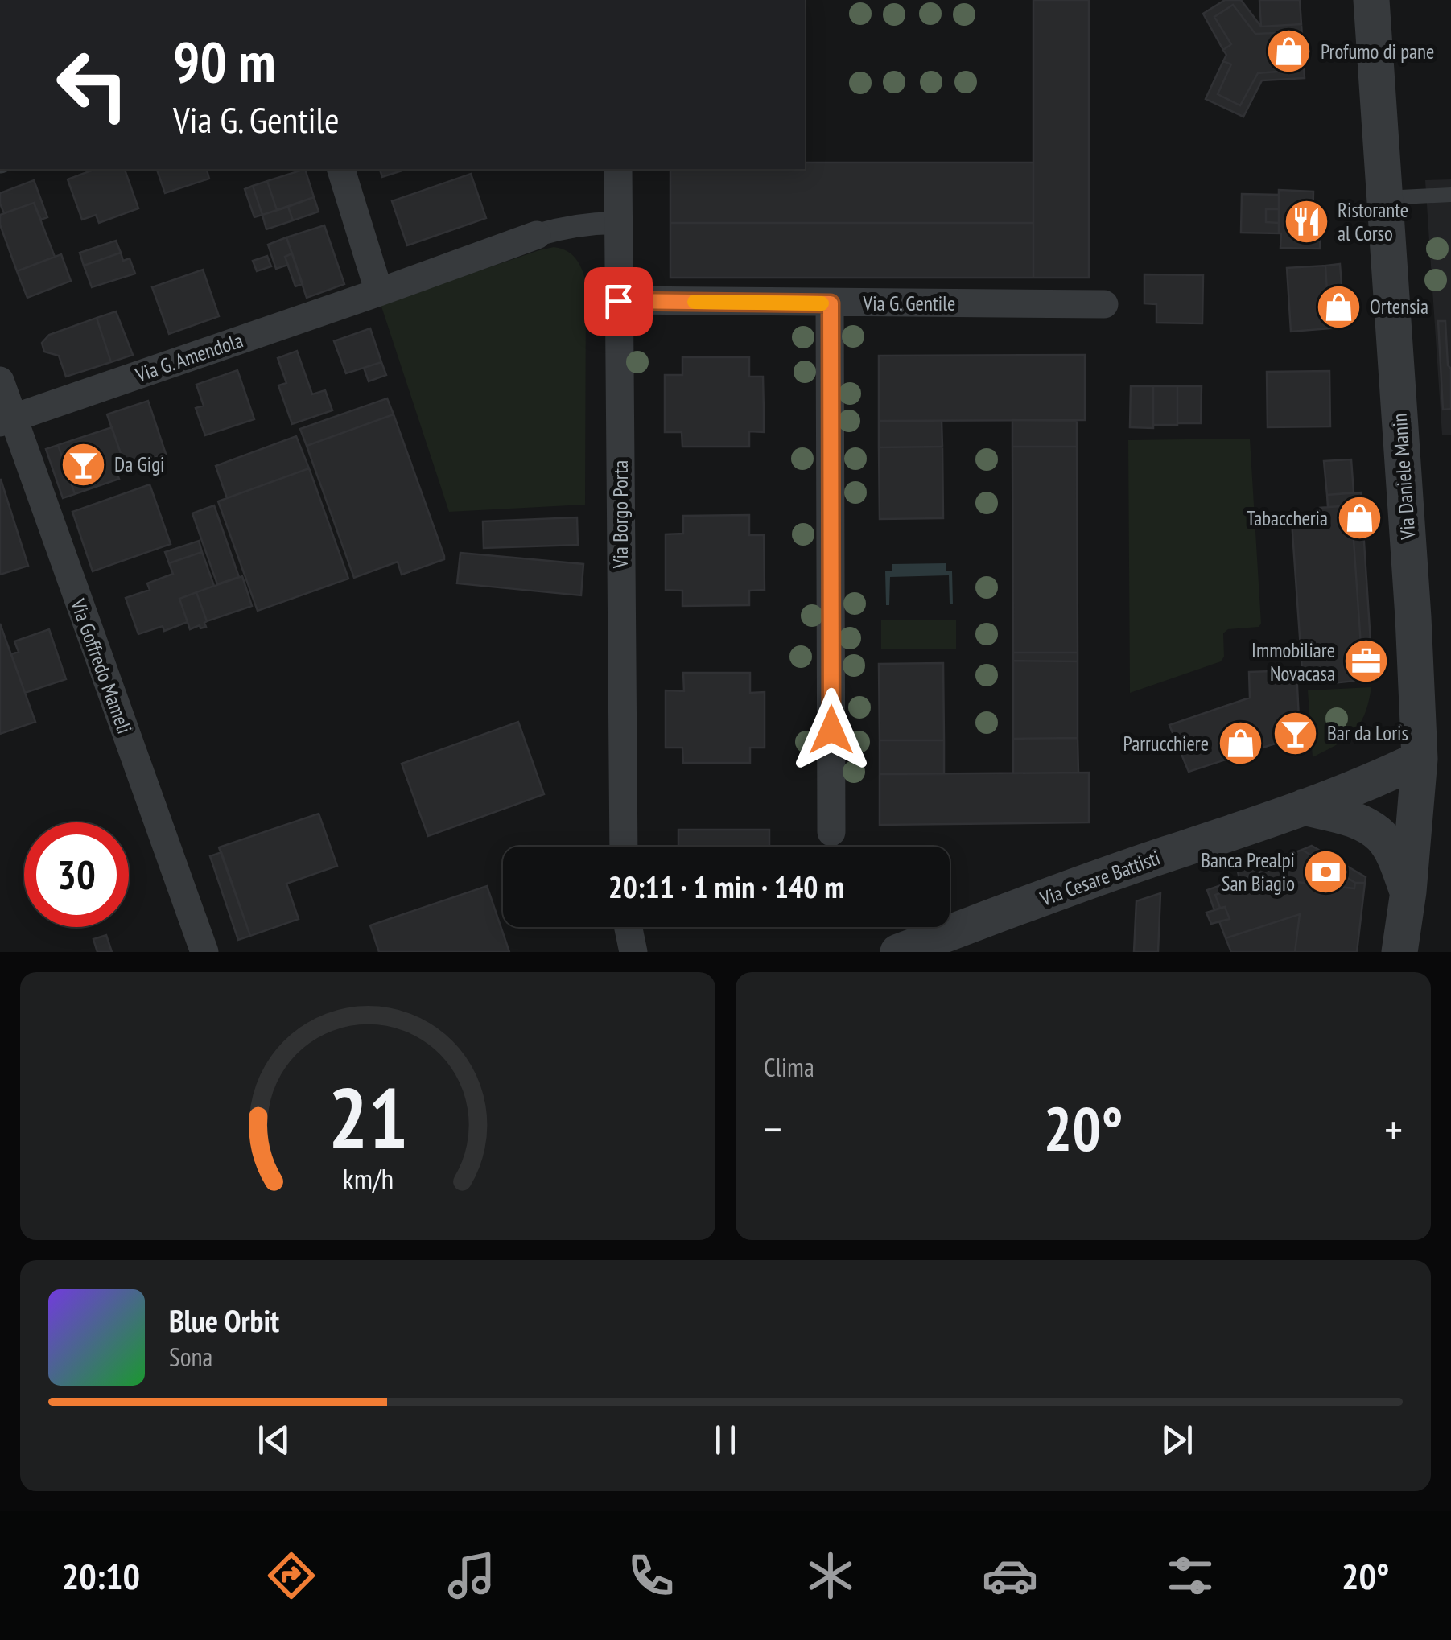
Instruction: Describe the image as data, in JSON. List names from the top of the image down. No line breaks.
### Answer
{"streets":{"street":["Via G. Gentile","Via G. Amendola","Via Daniele Manin","Via Borgo Porta","Via Goffredo Mameli","Via Cesare Battisti"]},"crossings":[["Via G. Gentile","Via Borgo Porta"],["Via G. Amendola","Via Goffredo Mameli"],["Via Daniele Manin","Via Cesare Battisti"]],"places":{"shop":["Profumo di pane","Ortensia","Tabaccheria","Parrucchiere"],"restaurant":["Ristorante al Corso"],"bar":["Da Gigi","Bar da Loris"],"office":["Immobiliare Novacasa"],"bank":["Banca Prealpi San Biagio"]},"page":{"turn":["90 m","Via G. Gentile"],"limit":"30","trip":"20:11 · 1 min · 140 m","tile":"Clima","heat":["−","20°","+"],"song":["Blue Orbit","Sona"],"tabs":["20:10","20°"],"gauge":["21","km/h"]}}
